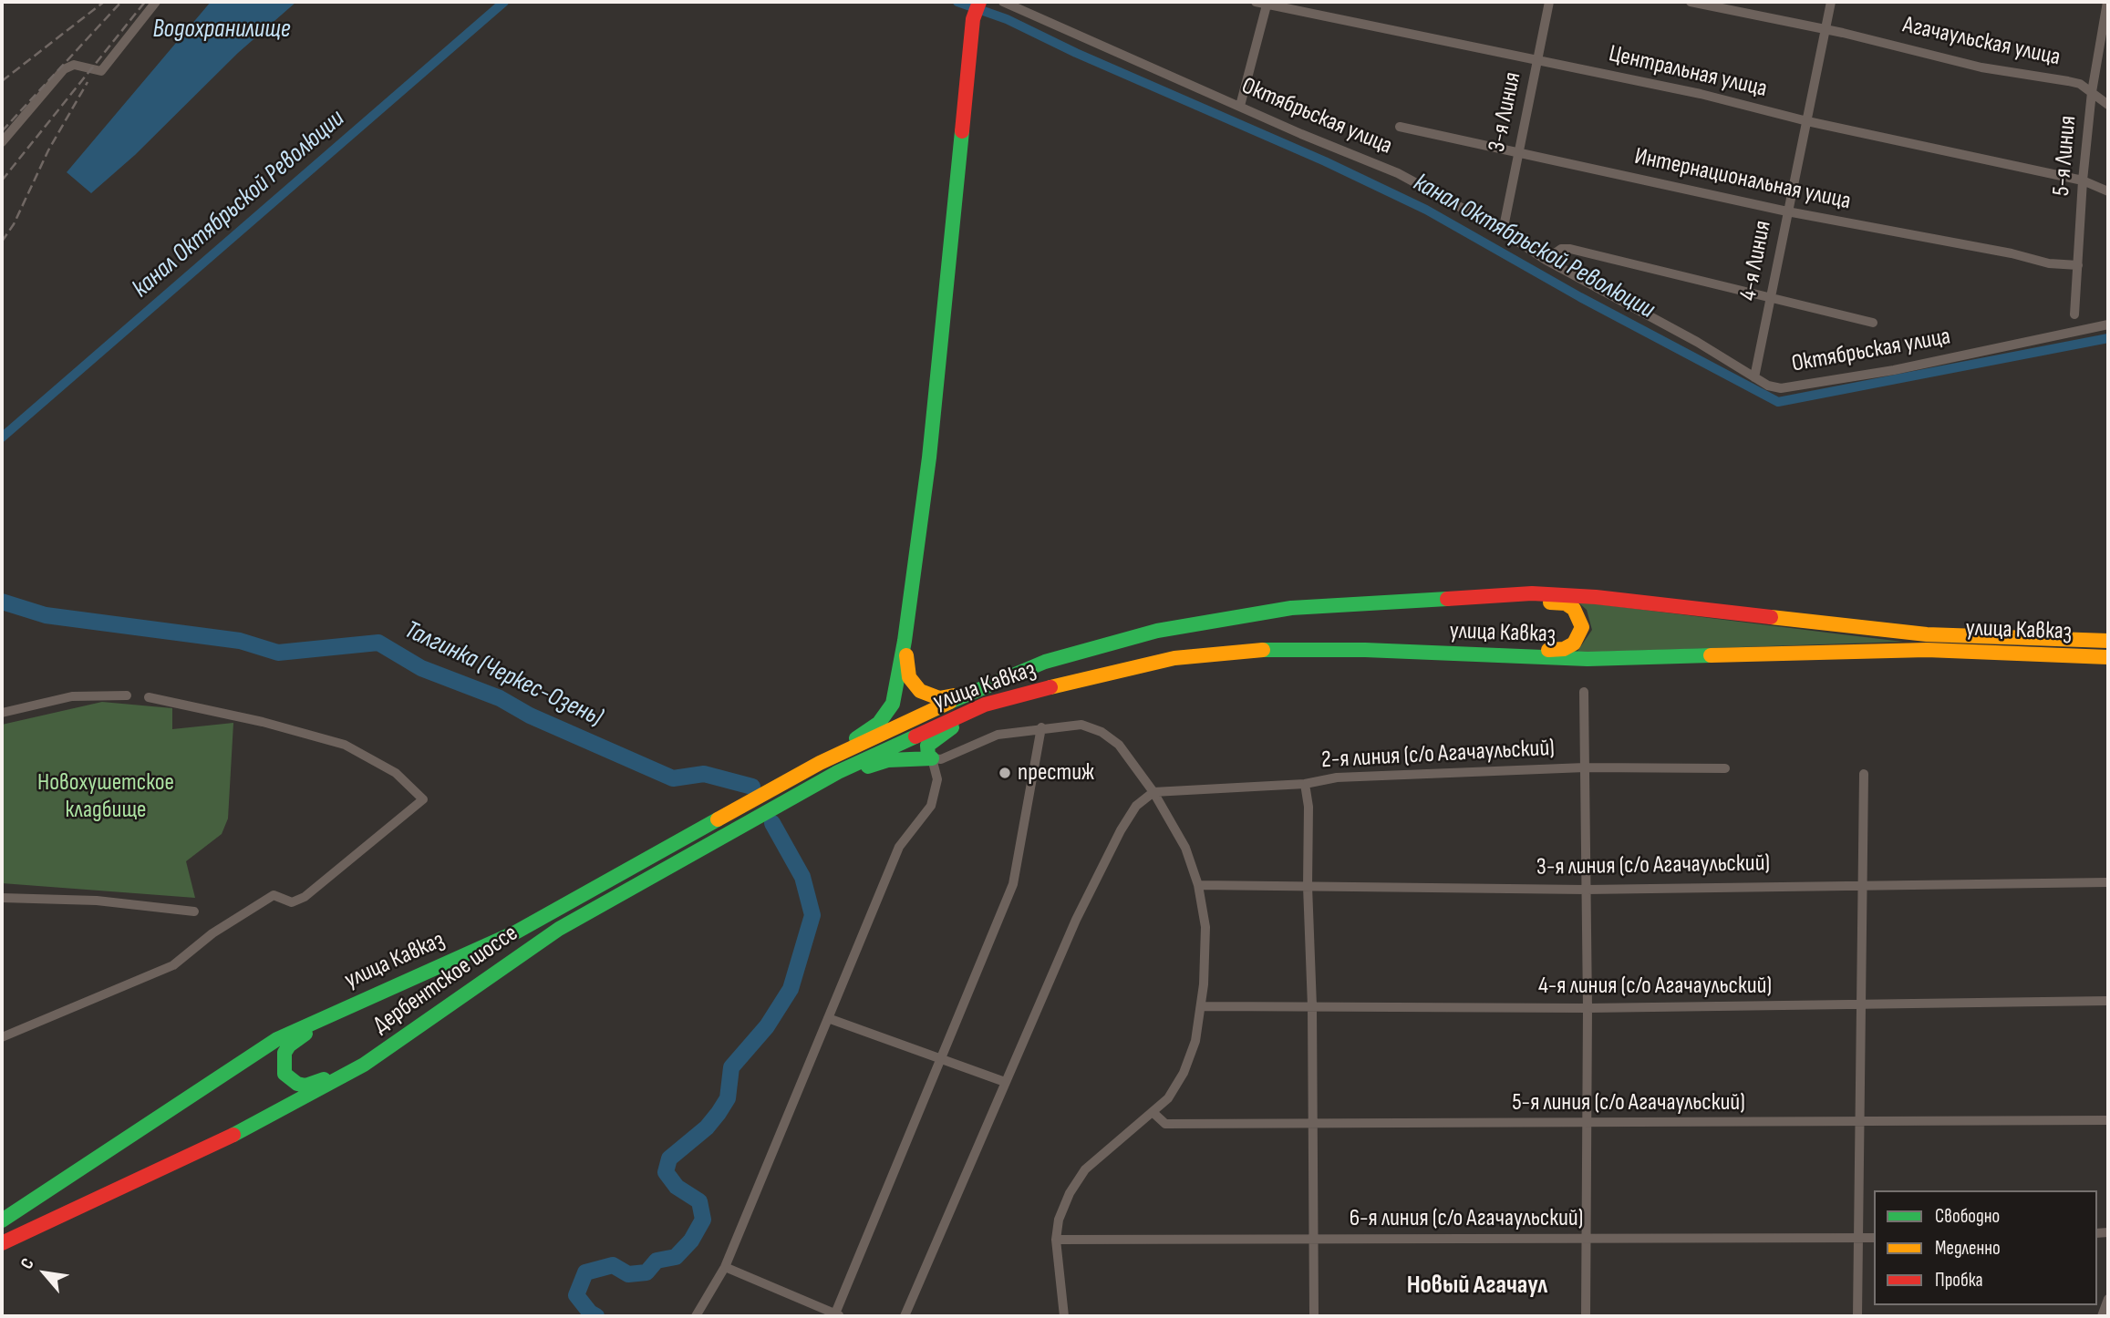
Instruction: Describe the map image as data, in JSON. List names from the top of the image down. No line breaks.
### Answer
{"streets":{"main road":["улица Кавказ","Дербентское шоссе"],"street":["Агачаульская улица","Центральная улица","3-я Линия","Октябрьская улица","5-я Линия","Интернациональная улица","4-я Линия","2-я линия (с/о Агачаульский)","3-я линия (с/о Агачаульский)","4-я линия (с/о Агачаульский)","5-я линия (с/о Агачаульский)","6-я линия (с/о Агачаульский)"]},"crossings":[["Агачаульская улица","5-я Линия"],["Агачаульская улица","4-я Линия"],["Центральная улица","3-я Линия"],["Центральная улица","5-я Линия"],["Центральная улица","4-я Линия"],["3-я Линия","Октябрьская улица"],["3-я Линия","Интернациональная улица"],["Октябрьская улица","4-я Линия"],["5-я Линия","Интернациональная улица"],["Интернациональная улица","4-я Линия"],["улица Кавказ","Дербентское шоссе"]],"districts":["Новый Агачаул"],"water":["Водохранилище","канал Октябрьской Революции","Талгинка (Черкес-Озень)"],"parks":["Новохушетское кладбище"],"places":["престиж"],"legend":["Свободно","Медленно","Пробка"],"north":"top left"}
